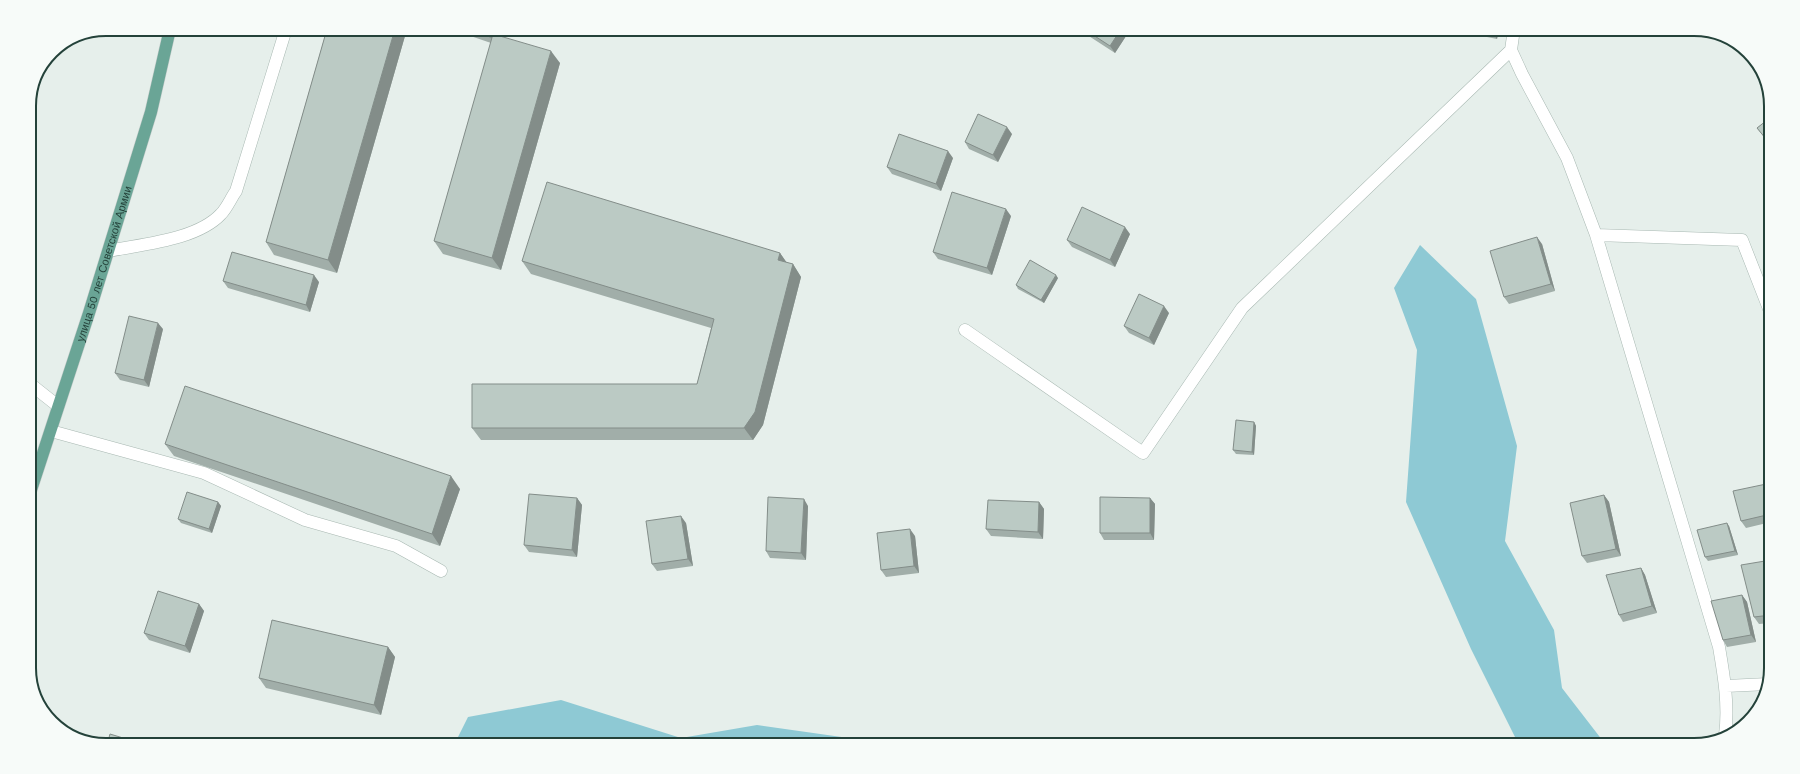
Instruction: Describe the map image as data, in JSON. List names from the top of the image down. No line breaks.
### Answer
{"streets":{"main road":["улица 50 лет Советской Армии"]}}
